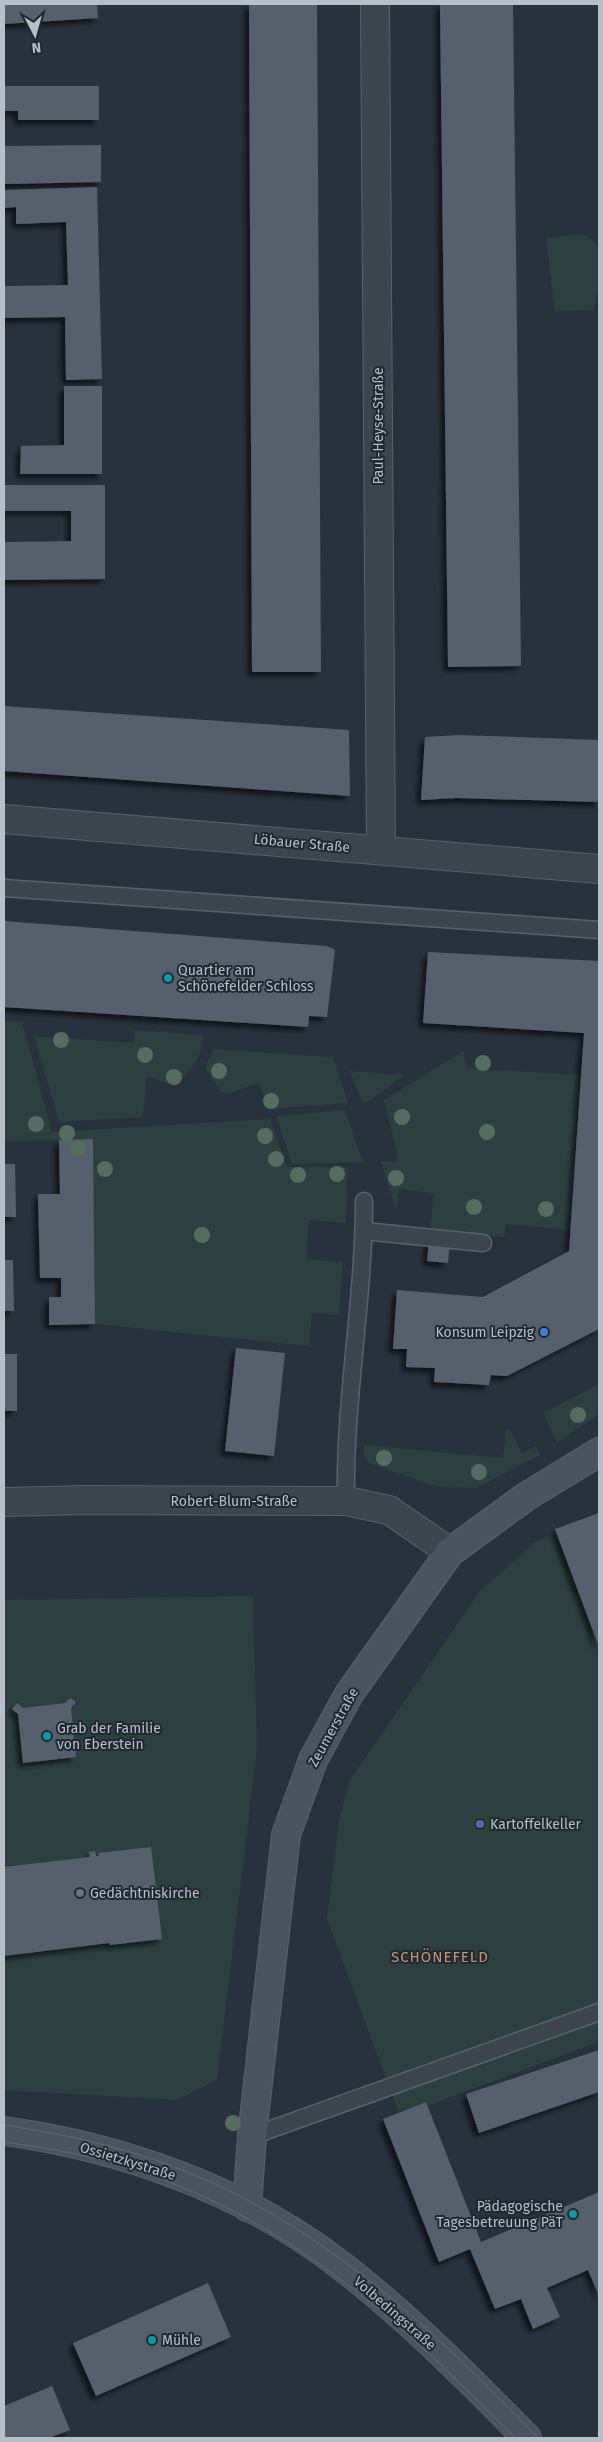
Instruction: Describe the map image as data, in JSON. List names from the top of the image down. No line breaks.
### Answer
{"streets":{"main road":["Zeumerstraße","Ossietzkystraße","Volbedingstraße"],"street":["Paul-Heyse-Straße","Löbauer Straße","Robert-Blum-Straße"]},"crossings":[["Paul-Heyse-Straße","Löbauer Straße"],["Robert-Blum-Straße","Zeumerstraße"],["Zeumerstraße","Ossietzkystraße"],["Zeumerstraße","Volbedingstraße"],["Ossietzkystraße","Volbedingstraße"]],"districts":["SCHÖNEFELD"],"places":["Quartier am Schönefelder Schloss","Konsum Leipzig","Grab der Familie von Eberstein","Kartoffelkeller","Gedächtniskirche","Pädagogische Tagesbetreuung PäT","Mühle"],"north":"bottom"}
